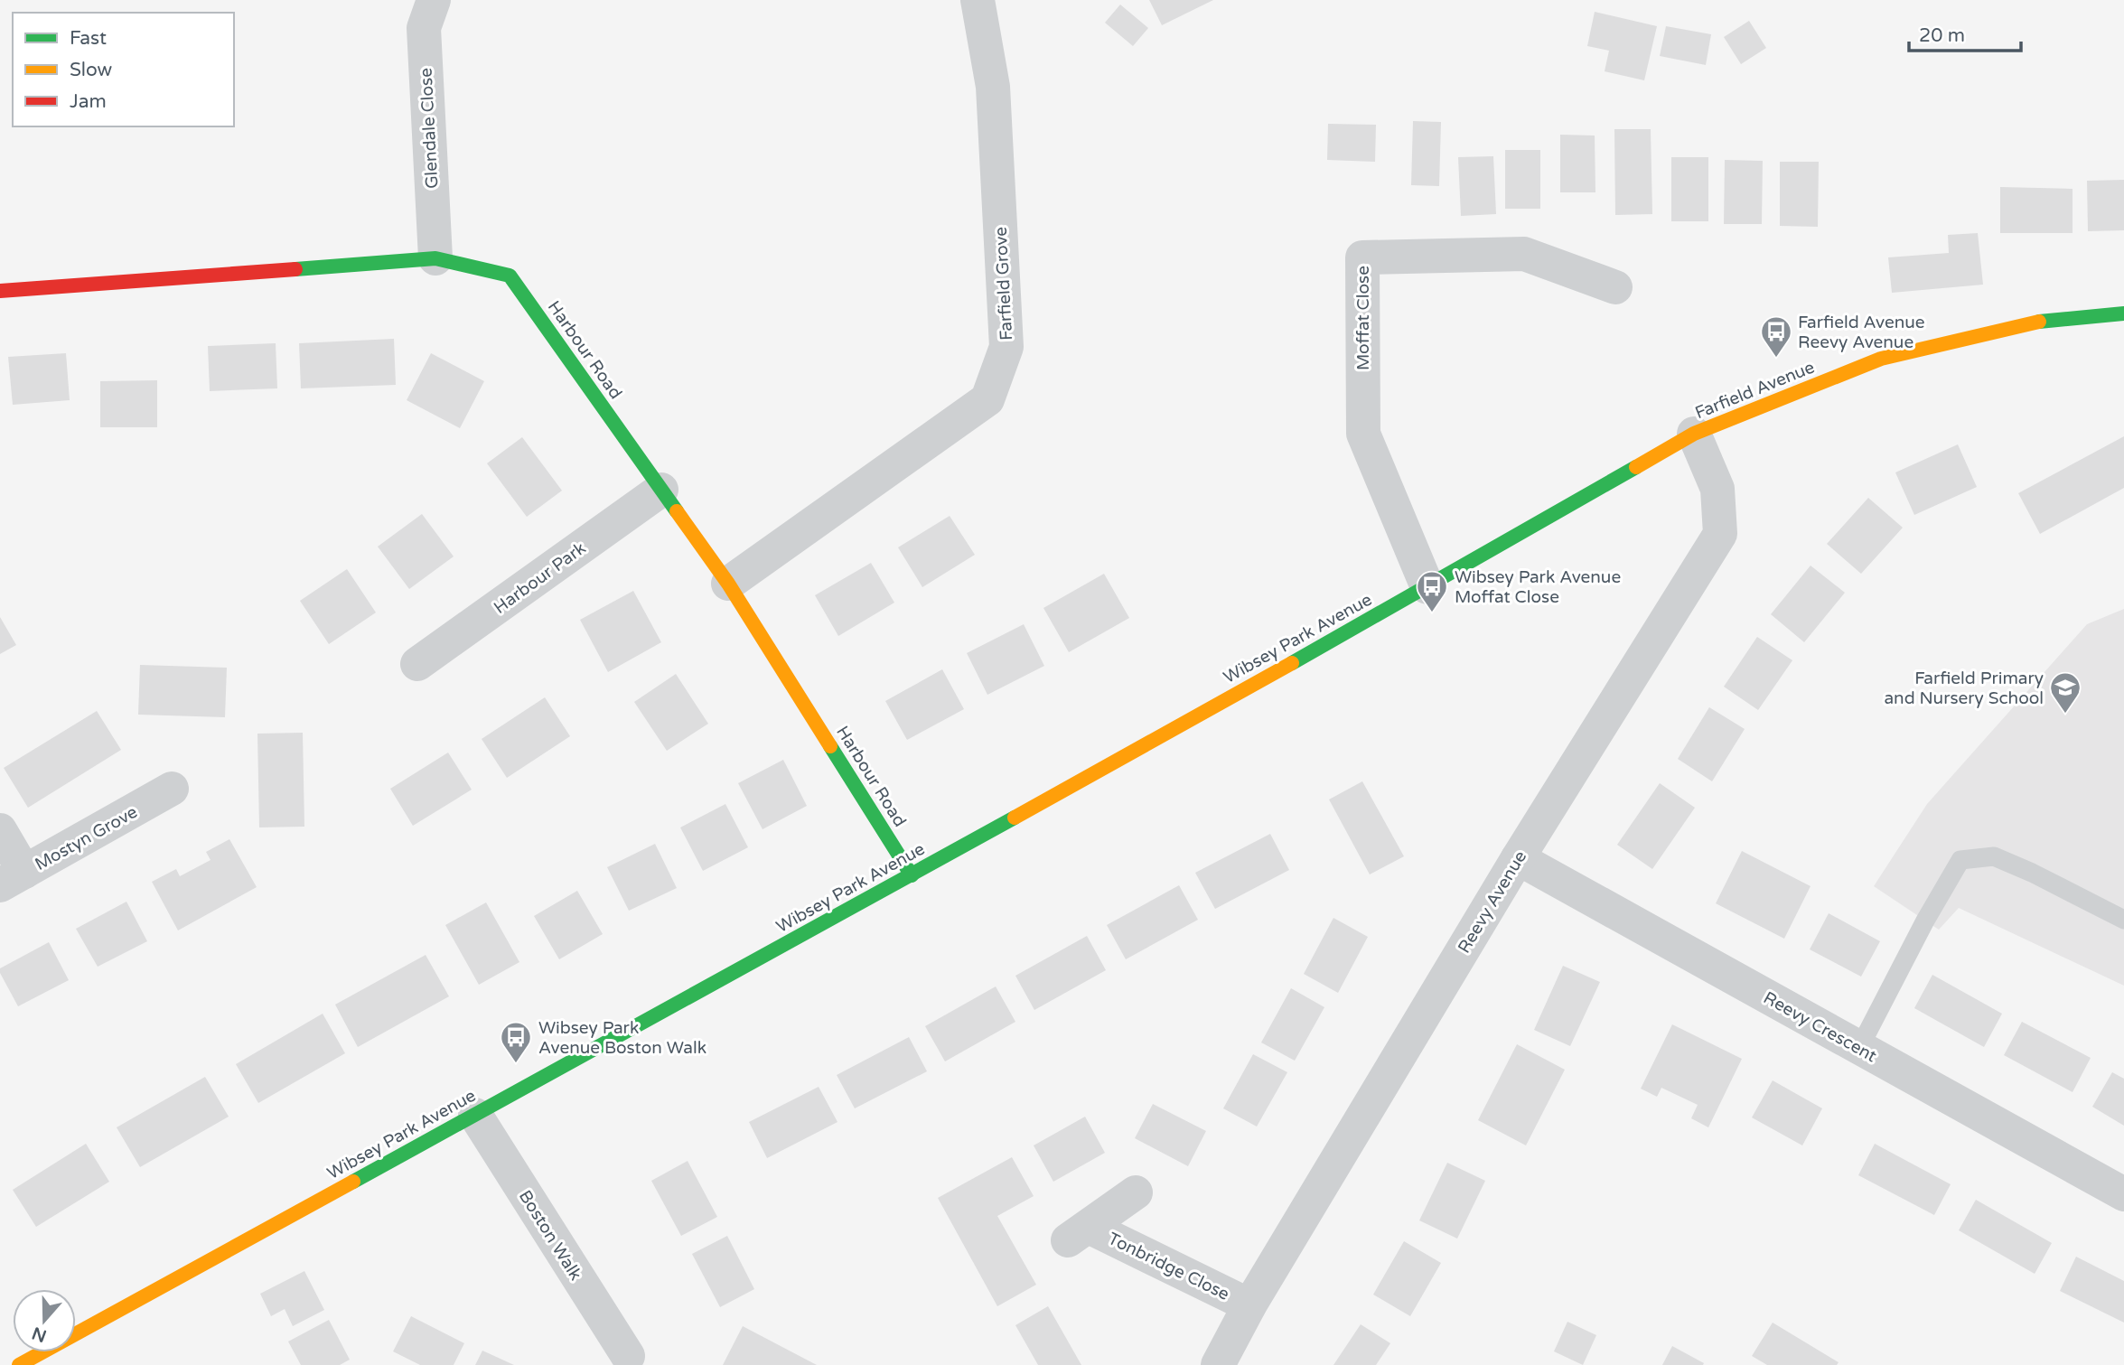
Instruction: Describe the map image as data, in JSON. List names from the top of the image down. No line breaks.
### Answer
{"streets":{"street":["Glendale Close","Farfield Grove","Moffat Close","Harbour Road","Farfield Avenue","Harbour Park","Wibsey Park Avenue","Mostyn Grove","Reevy Avenue","Reevy Crescent","Boston Walk","Tonbridge Close"]},"crossings":[["Glendale Close","Harbour Road"],["Farfield Grove","Harbour Road"],["Moffat Close","Wibsey Park Avenue"],["Harbour Road","Harbour Park"],["Harbour Road","Wibsey Park Avenue"],["Farfield Avenue","Wibsey Park Avenue"],["Farfield Avenue","Reevy Avenue"],["Wibsey Park Avenue","Reevy Avenue"],["Wibsey Park Avenue","Boston Walk"],["Reevy Avenue","Reevy Crescent"],["Reevy Avenue","Tonbridge Close"]],"places":{"bus stop":["Farfield Avenue Reevy Avenue","Wibsey Park Avenue Moffat Close","Wibsey Park Avenue Boston Walk"],"school or university":["Farfield Primary and Nursery School"]},"legend":["Fast","Slow","Jam"],"scale_bar":"20 m","north":"bottom"}
